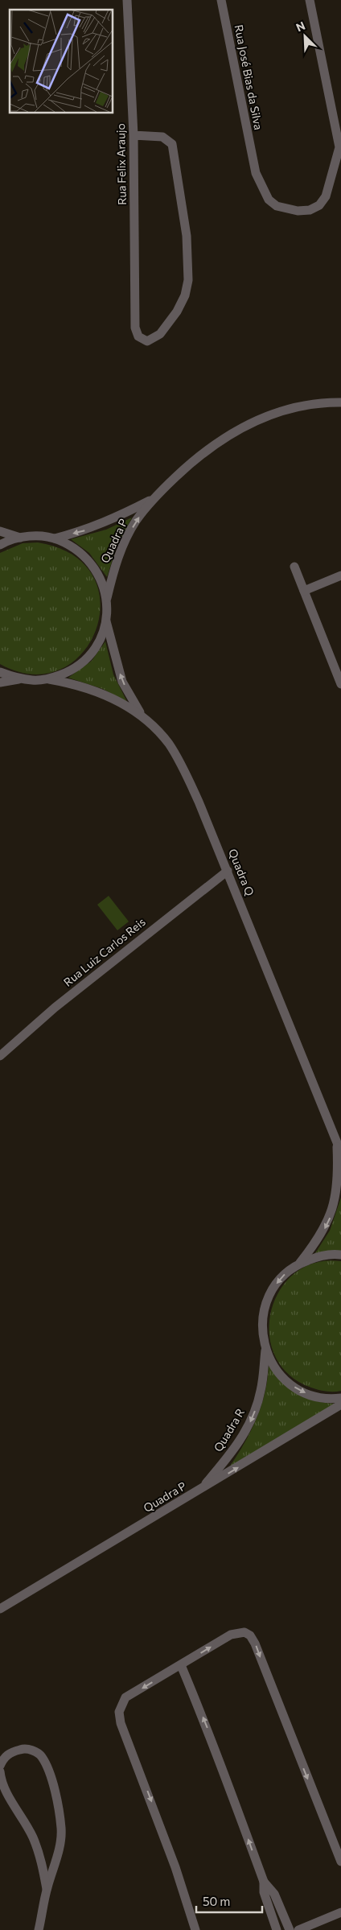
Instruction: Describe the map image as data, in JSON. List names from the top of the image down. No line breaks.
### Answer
{"streets":{"street":["Rua José Bias da Silva","Rua Felix Araujo","Quadra P","Quadra Q","Rua Luiz Carlos Reis","Quadra R"]},"crossings":[["Quadra P","Quadra R"],["Quadra Q","Rua Luiz Carlos Reis"]],"one_way":["Quadra R"],"scale_bar":"50 m","north":"top left"}
